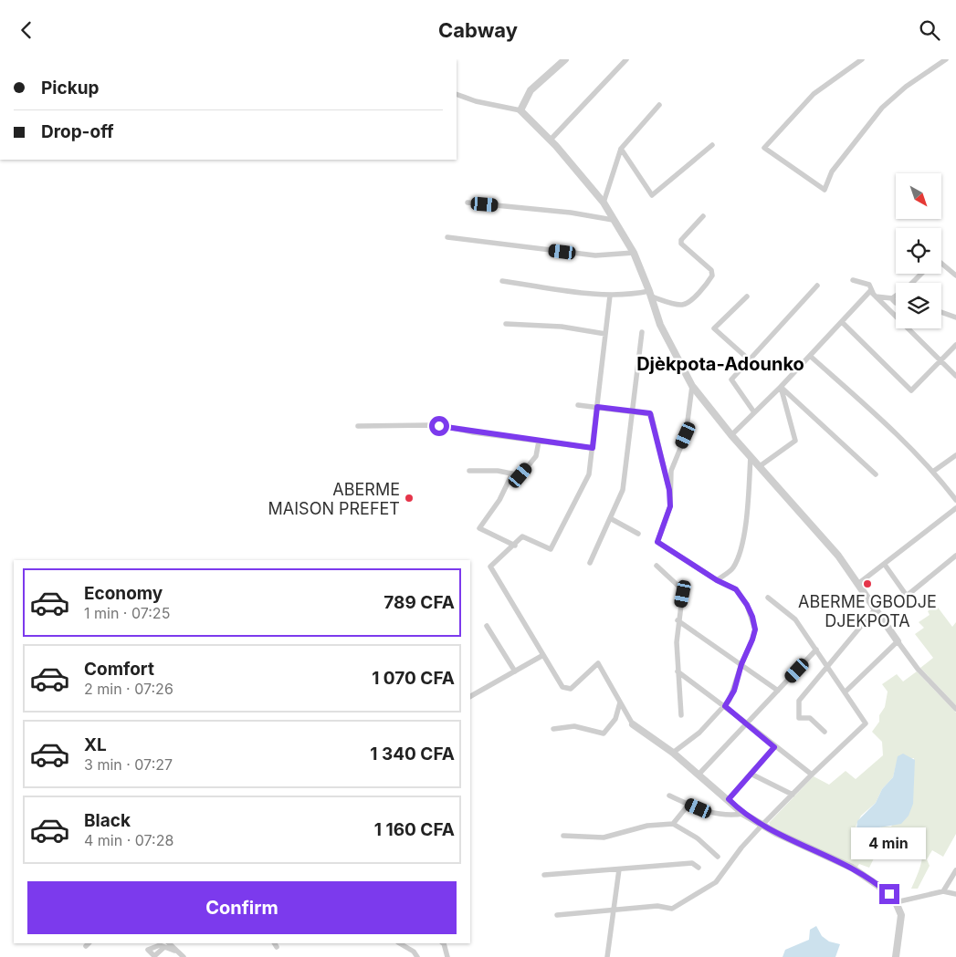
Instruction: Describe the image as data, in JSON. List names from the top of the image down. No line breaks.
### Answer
{"districts":["Djèkpota-Adounko"],"places":["ABERME MAISON PREFET","ABERME GBODJE DJEKPOTA"],"north":"bottom right","page":{"header":"Cabway","banner":["Pickup","Drop-off"],"list":[{"name":"Economy","note":"1 min · 07:25","value":"789 CFA"},{"name":"Comfort","note":"2 min · 07:26","value":"1 070 CFA"},{"name":"XL","note":"3 min · 07:27","value":"1 340 CFA"},{"name":"Black","note":"4 min · 07:28","value":"1 160 CFA"}],"bubble":"4 min","buttons":"Confirm"}}
